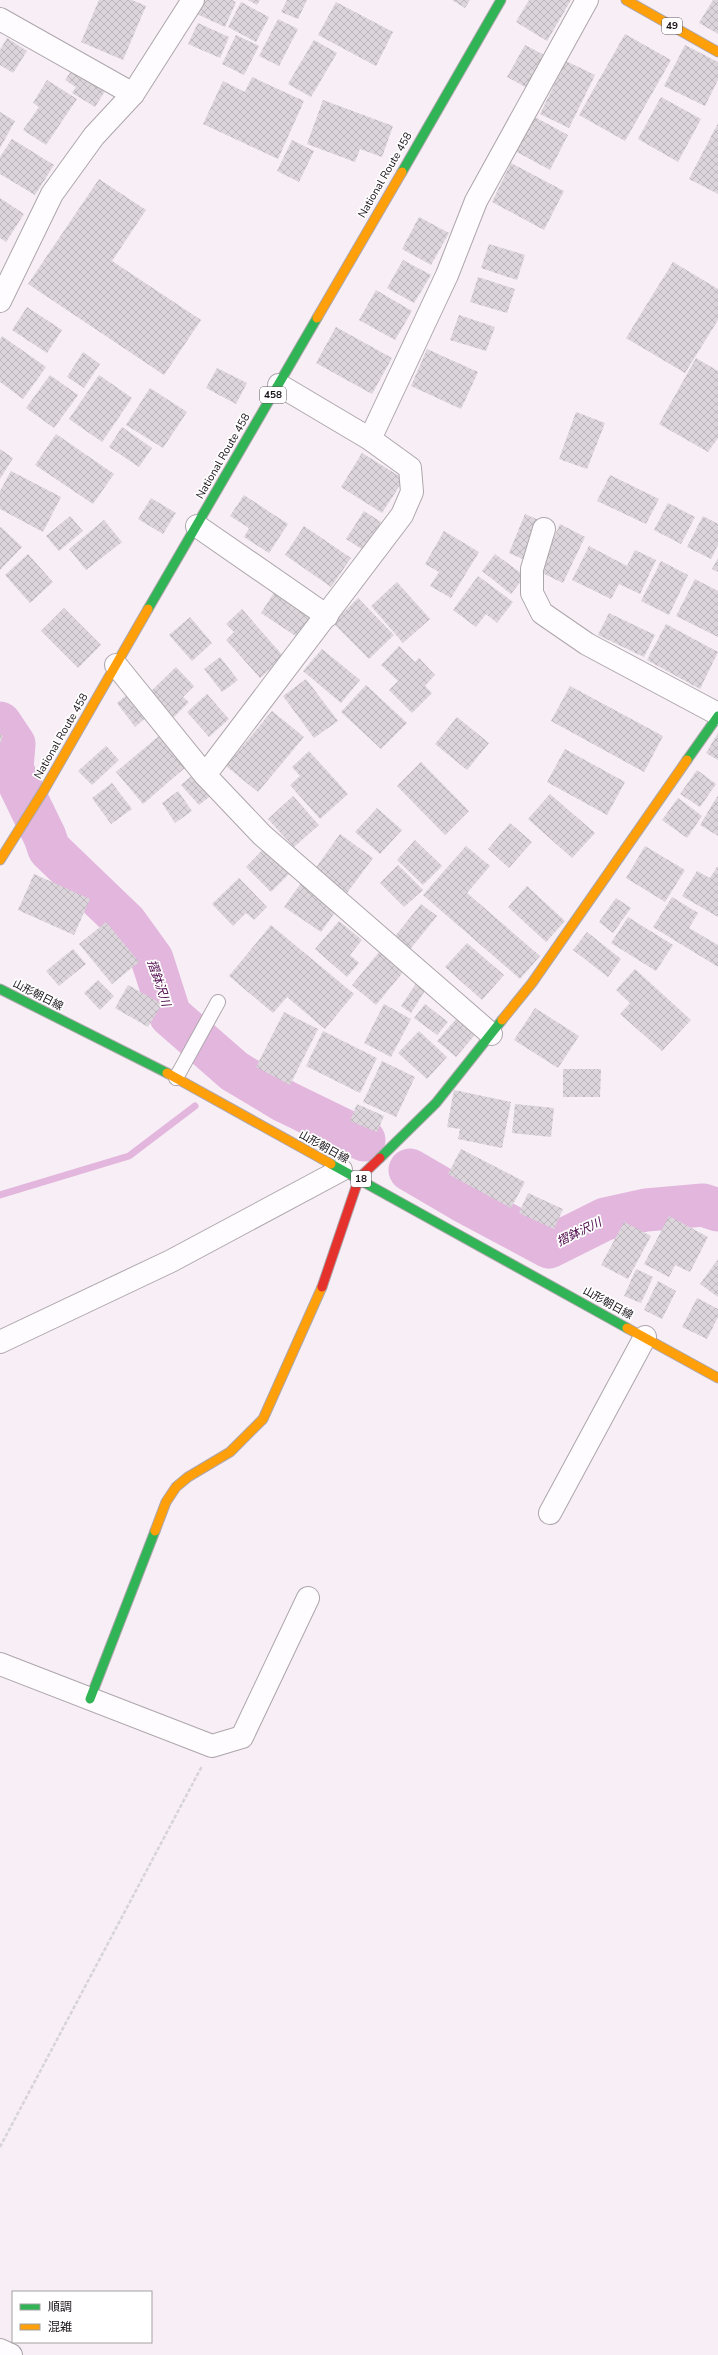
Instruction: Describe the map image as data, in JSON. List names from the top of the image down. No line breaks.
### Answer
{"streets":{"main road":["49","National Route 458","458","山形朝日線","18"]},"water":["摺鉢沢川"],"legend":["順調","混雑"]}
